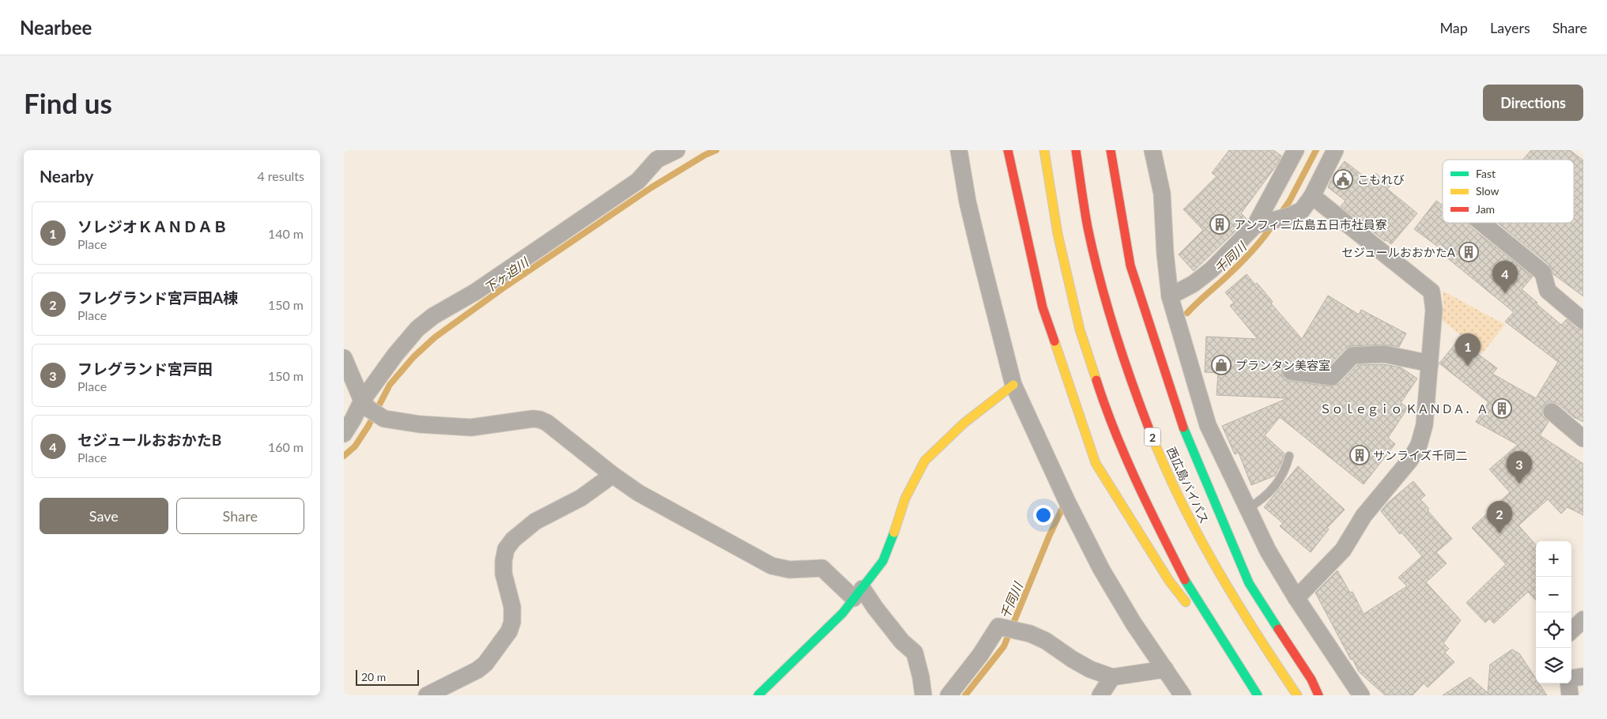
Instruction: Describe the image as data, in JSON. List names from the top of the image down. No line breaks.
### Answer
{"streets":{"main road":["2","西広島バイパス"]},"water":["千同川","下ヶ迫川"],"places":{"public building":["こもれび"],"building":["アンフィニ広島五日市社員寮","セジュールおおかたA","Ｓｏｌｅｇｉｏ ＫＡＮＤＡ．Ａ","サンライズ千同二"],"shop":["プランタン美容室"]},"legend":["Fast","Slow","Jam"],"scale_bar":"20 m","page":{"header":"Nearbee","nav":["Map","Layers","Share"],"buttons":["Directions",["Save","Share"]],"title":"Find us","heading":["Nearby","4 results"],"list":[{"mark":"1","name":"ソレジオＫＡＮＤＡＢ","note":"Place","value":"140 m"},{"mark":"2","name":"フレグランド宮戸田A棟","note":"Place","value":"150 m"},{"mark":"3","name":"フレグランド宮戸田","note":"Place","value":"150 m"},{"mark":"4","name":"セジュールおおかたB","note":"Place","value":"160 m"}],"pins":["4","1","3","2"],"map_buttons":["+","−"],"scale":"20 m"}}
